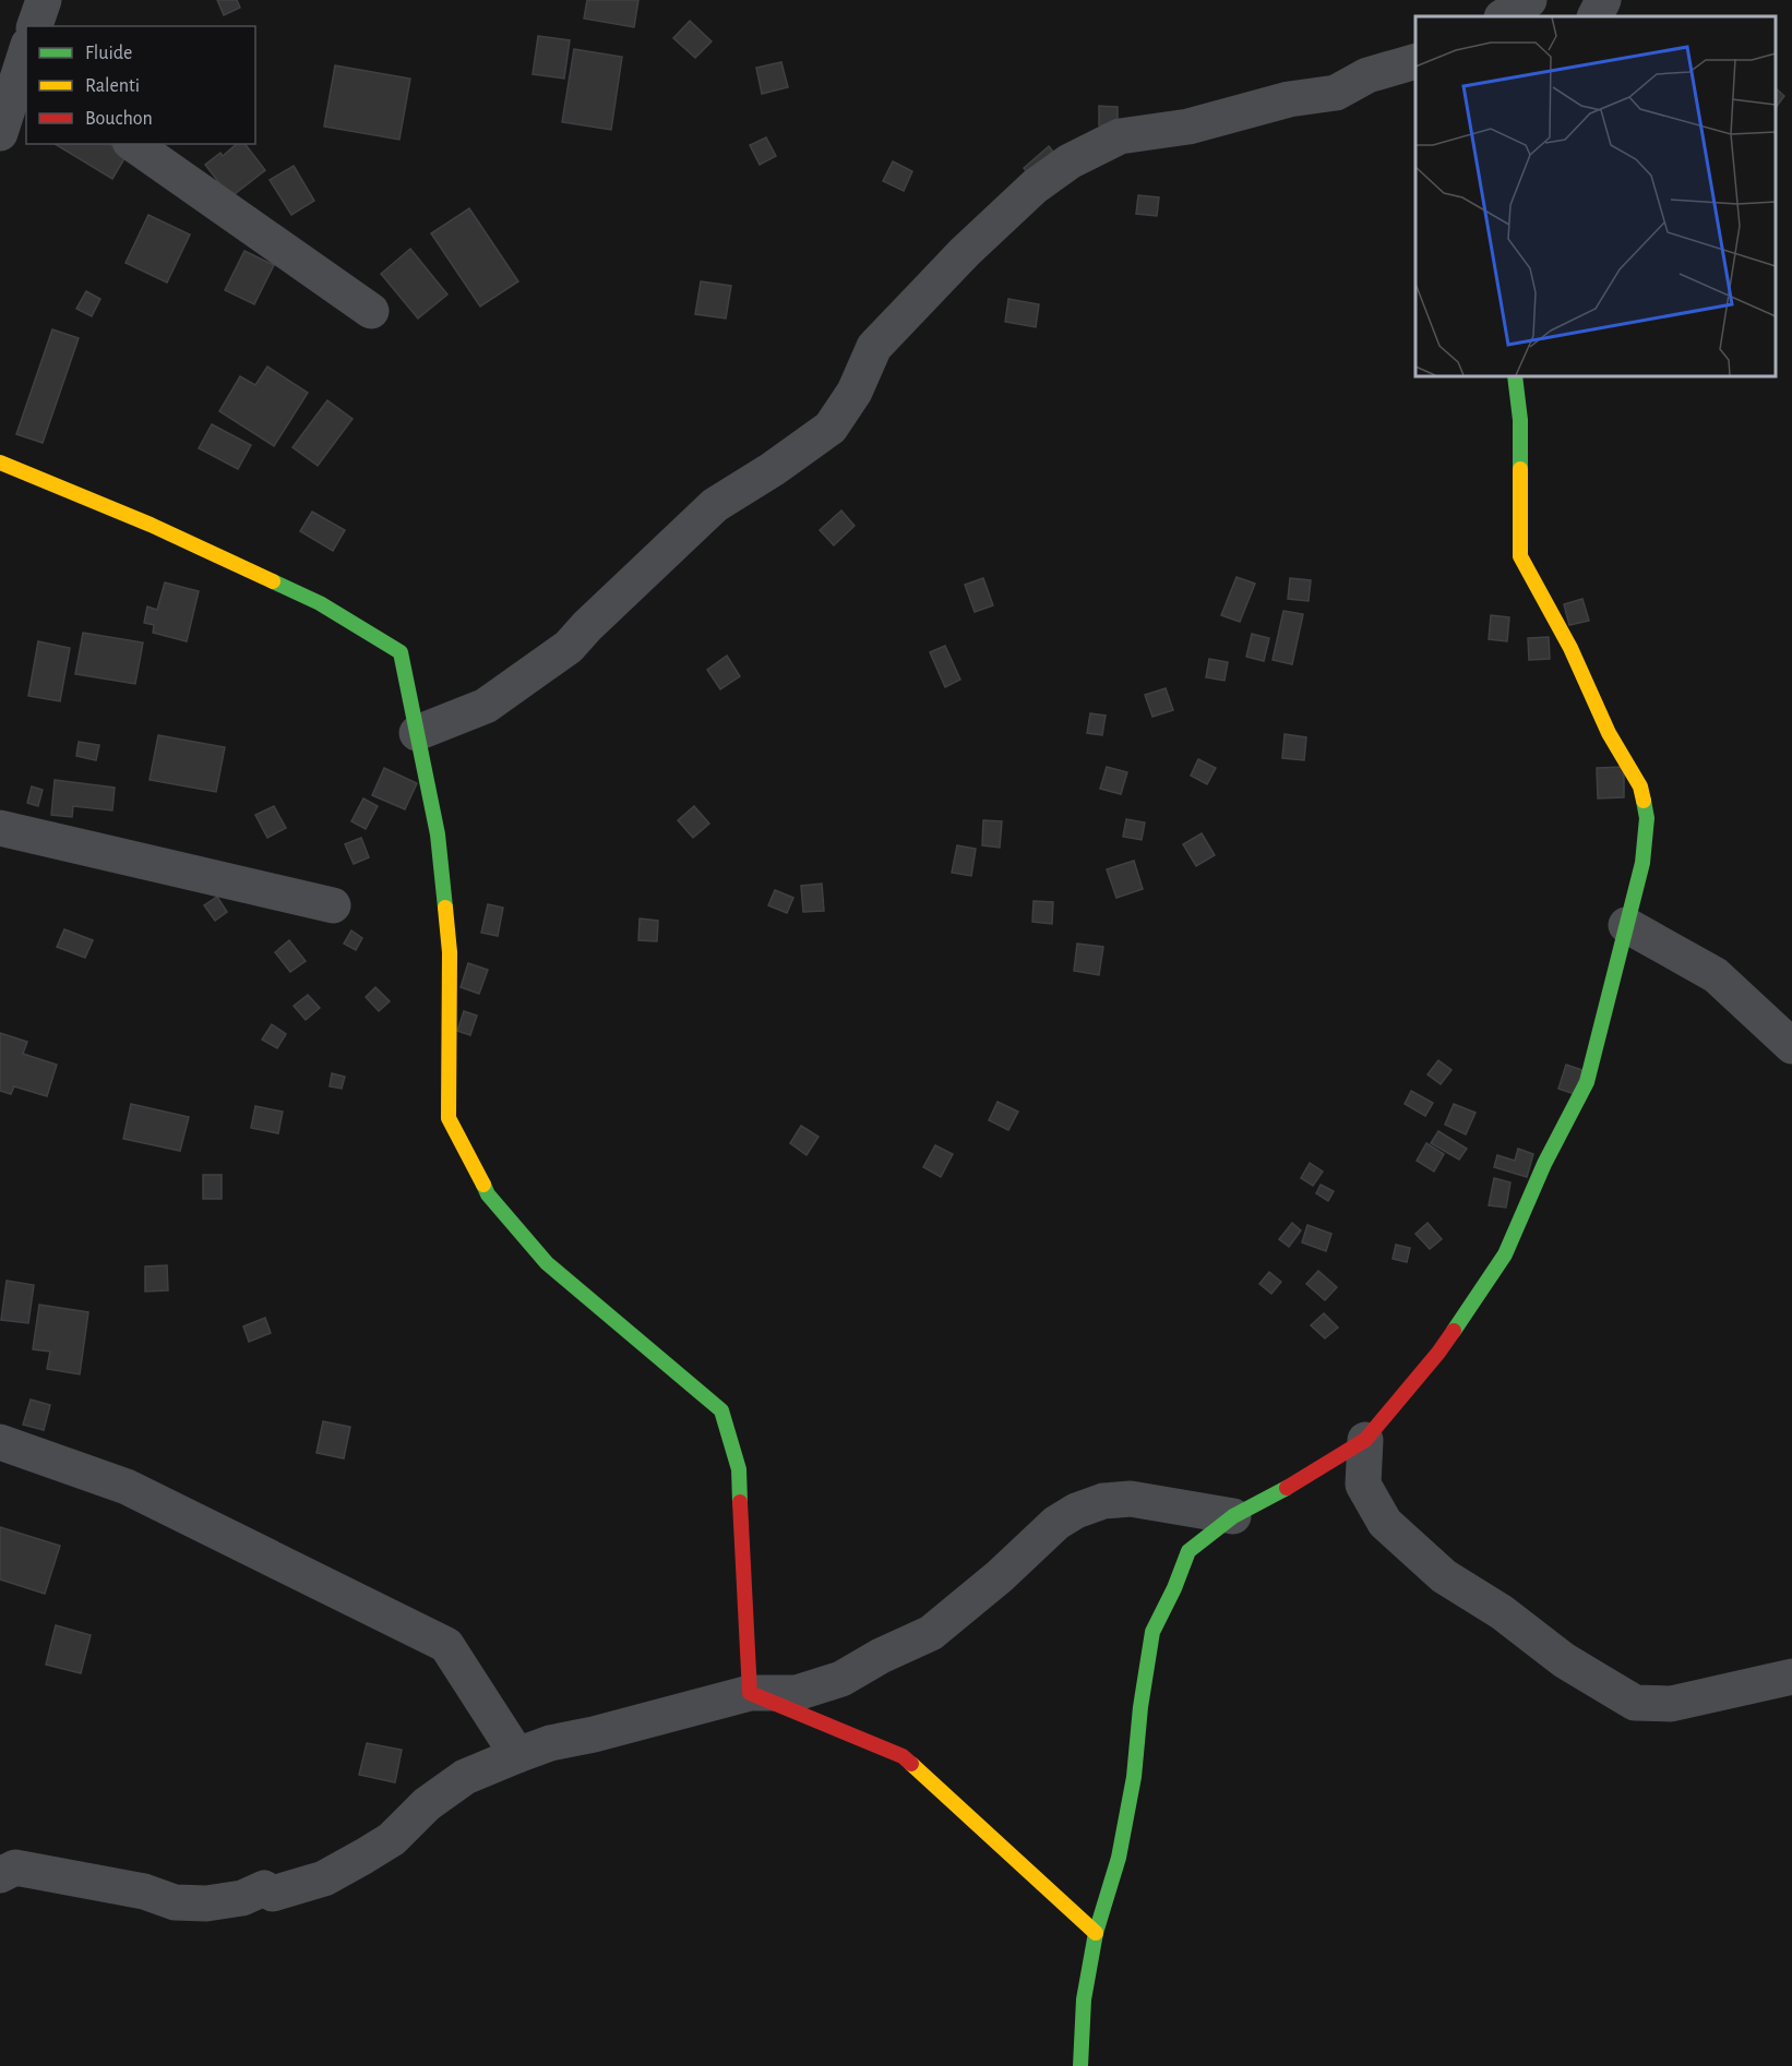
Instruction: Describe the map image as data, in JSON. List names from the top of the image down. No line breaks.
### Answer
{"legend":["Fluide","Ralenti","Bouchon"]}
